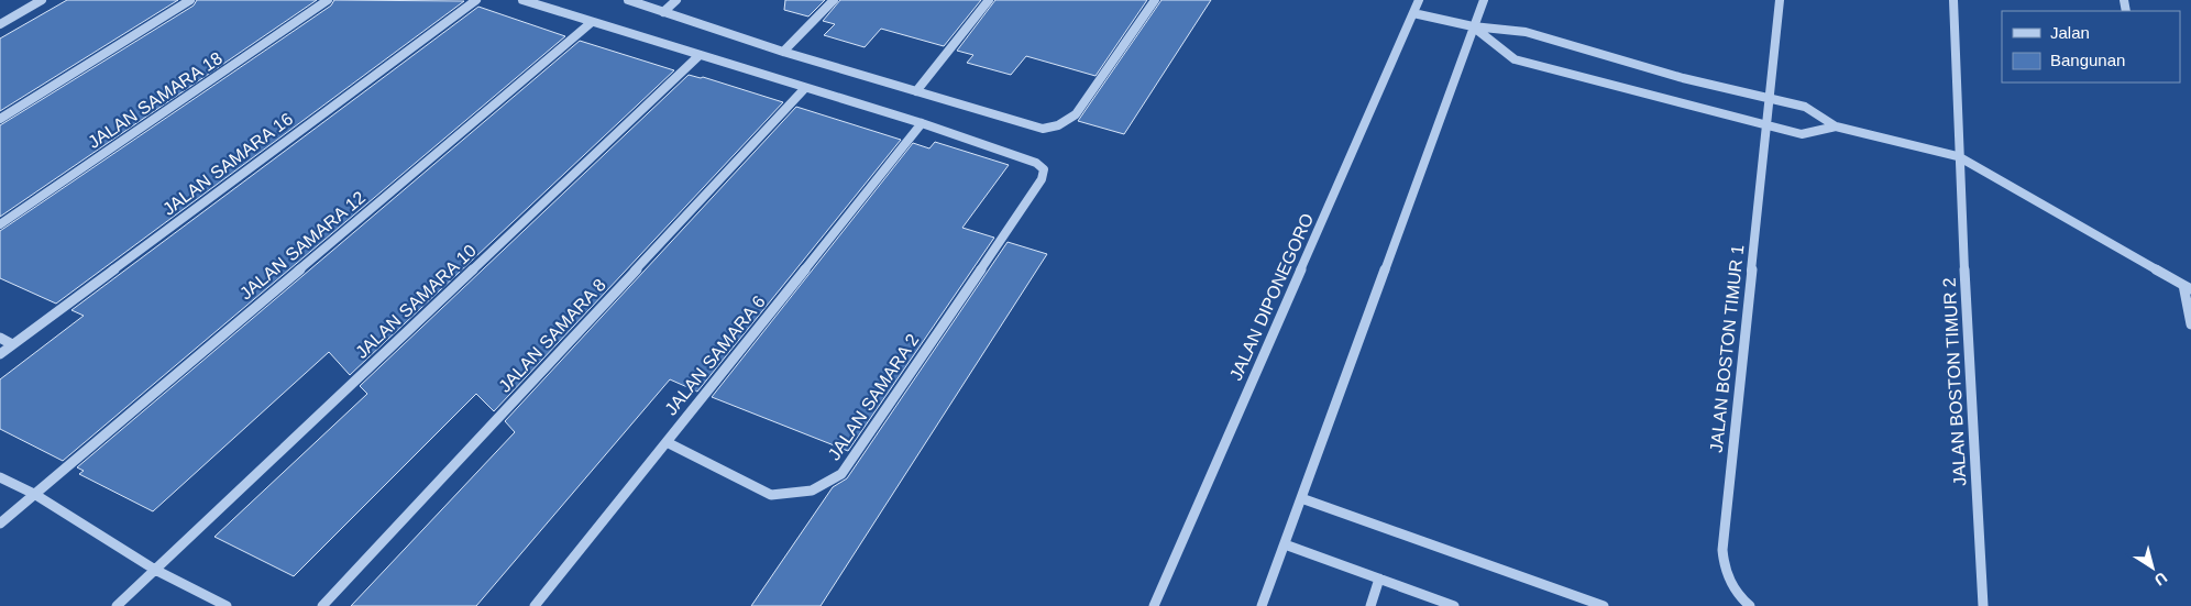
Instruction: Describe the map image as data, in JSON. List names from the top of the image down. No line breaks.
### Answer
{"streets":{"street":["JALAN SAMARA 18","JALAN SAMARA 16","JALAN SAMARA 12","JALAN DIPONEGORO","JALAN SAMARA 10","JALAN SAMARA 8","JALAN BOSTON TIMUR 1","JALAN SAMARA 6","JALAN BOSTON TIMUR 2","JALAN SAMARA 2"]},"crossings":[["JALAN SAMARA 6","JALAN SAMARA 2"]],"legend":["Jalan","Bangunan"],"north":"bottom right"}
